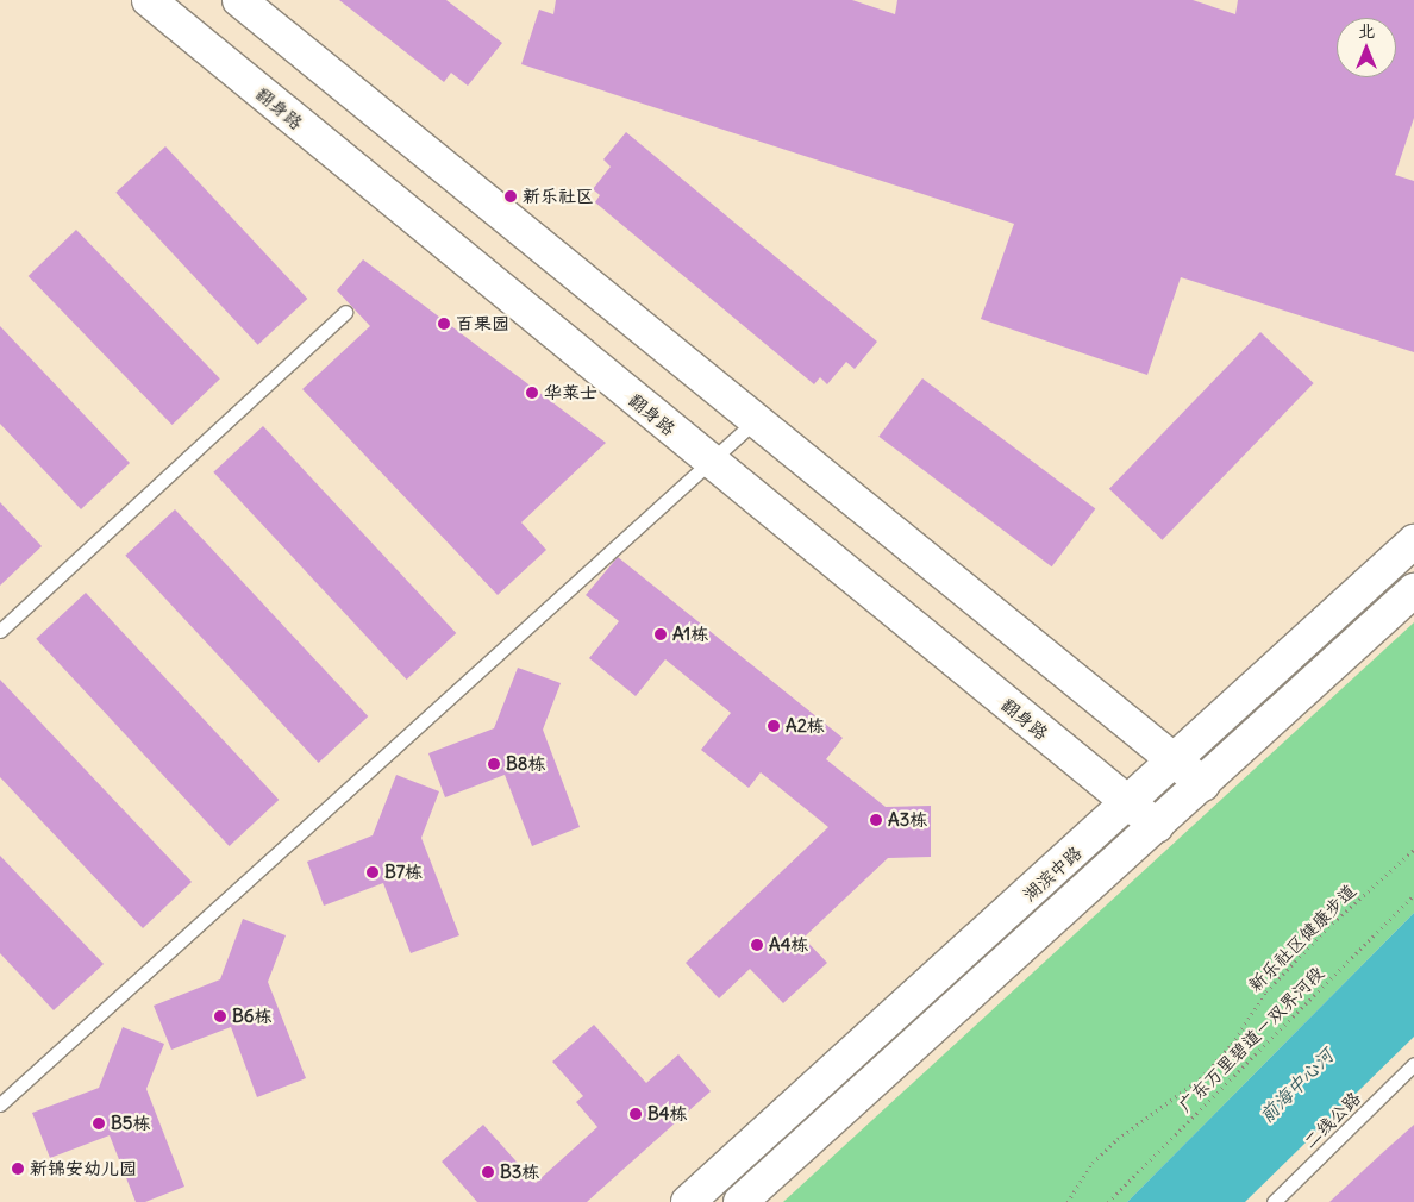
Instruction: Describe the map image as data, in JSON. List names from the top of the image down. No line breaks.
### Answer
{"streets":{"main road":["翻身路","湖滨中路"],"lane":["二线公路"],"path":["新乐社区健康步道","广东万里碧道－双界河段"]},"crossings":[["翻身路","湖滨中路"]],"water":["前海中心河"],"places":["新乐社区","百果园","华莱士","A1栋","A2栋","B8栋","A3栋","B7栋","A4栋","B6栋","B4栋","B5栋","新锦安幼儿园","B3栋"],"north":"top"}
